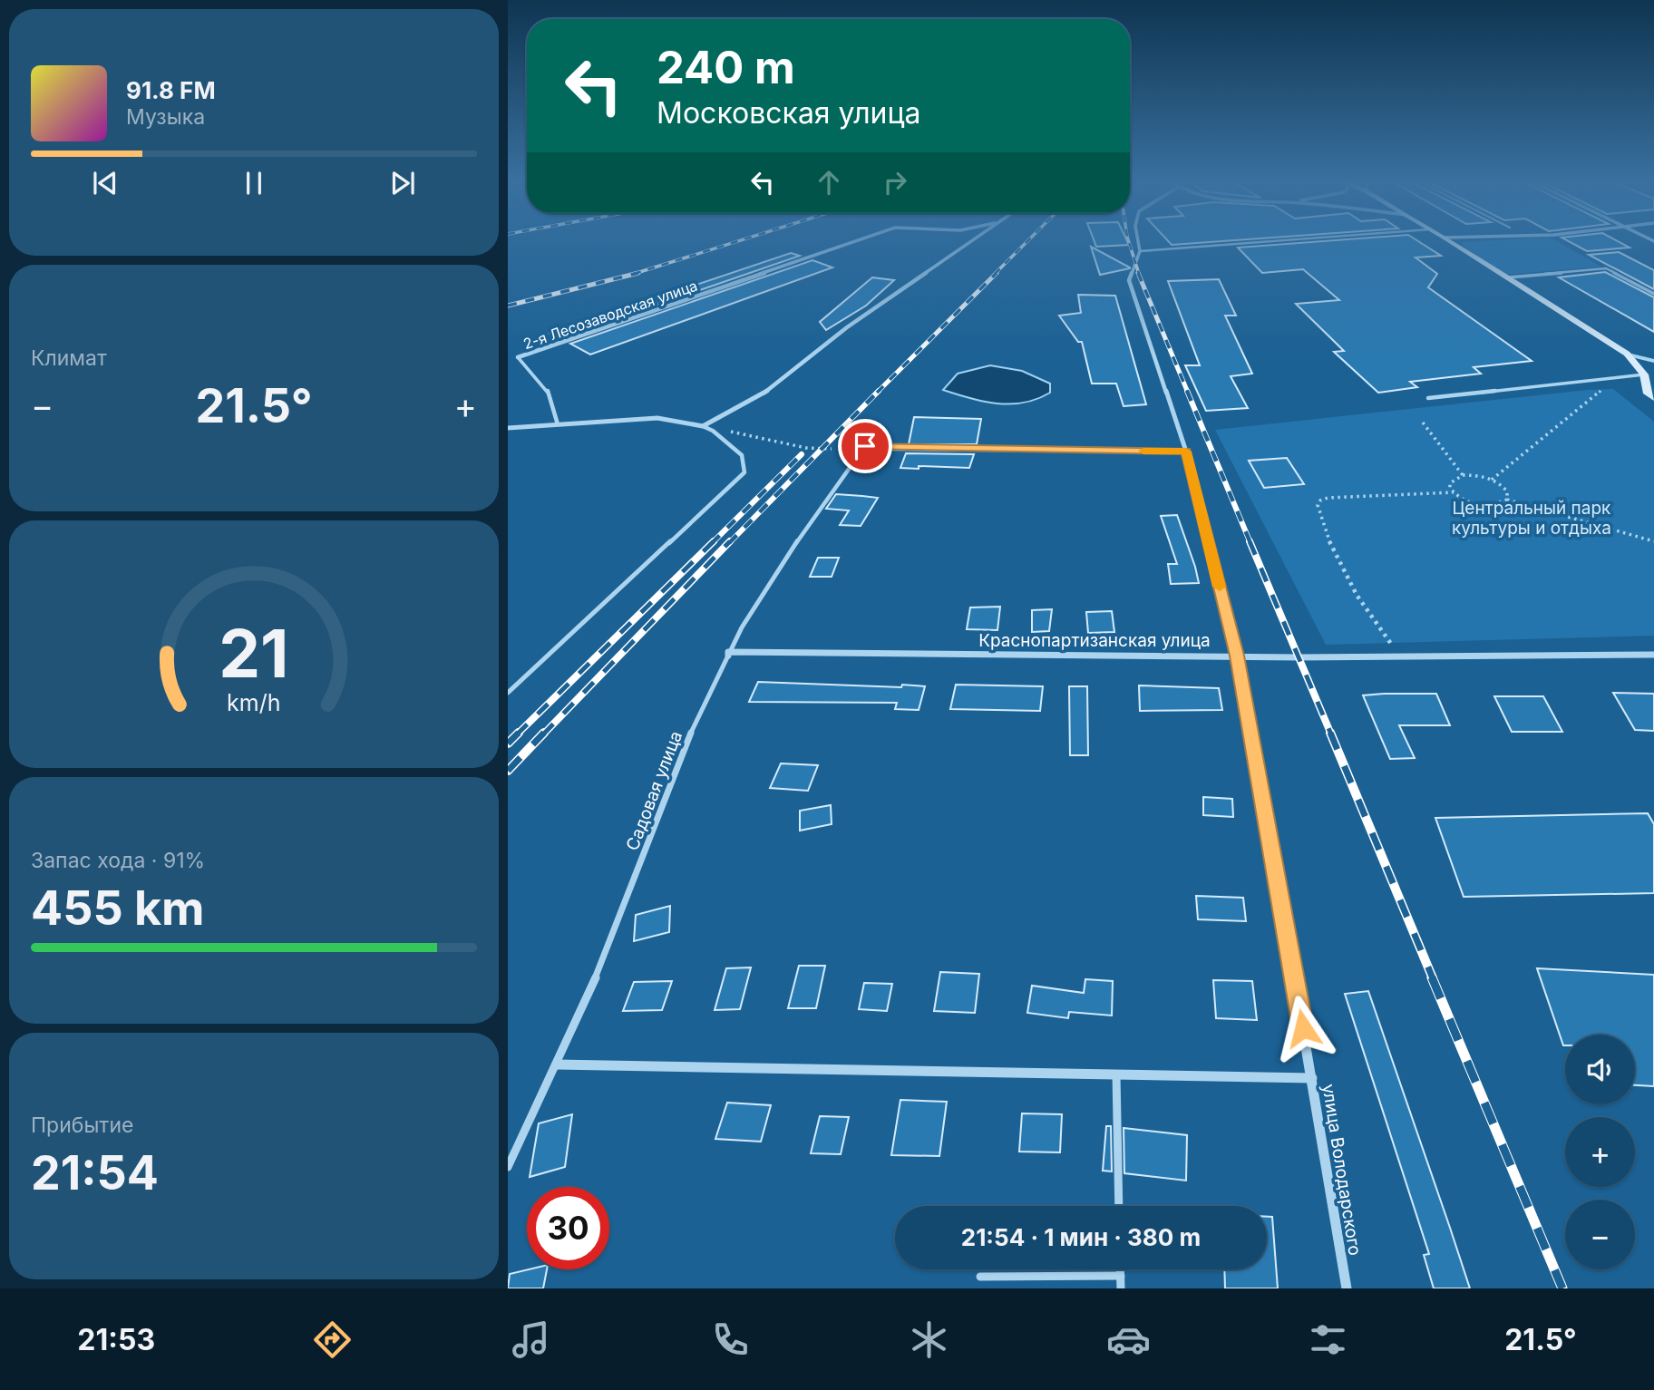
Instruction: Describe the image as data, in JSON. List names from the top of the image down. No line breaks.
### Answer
{"streets":{"street":["2-я Лесозаводская улица","Краснопартизанская улица","улица Володарского"],"lane":["Садовая улица"]},"crossings":[["Краснопартизанская улица","Садовая улица"],["Краснопартизанская улица","улица Володарского"]],"parks":["Центральный парк культуры и отдыха"],"page":{"turn":["240 m","Московская улица"],"song":["91.8 FM","Музыка"],"tile":["Климат",["Запас хода · 91%","455 km"],["Прибытие","21:54"]],"heat":["−","21.5°","+"],"map_buttons":["+","−"],"limit":"30","trip":"21:54 · 1 мин · 380 m","tabs":["21:53","21.5°"],"gauge":["21","km/h"]}}
